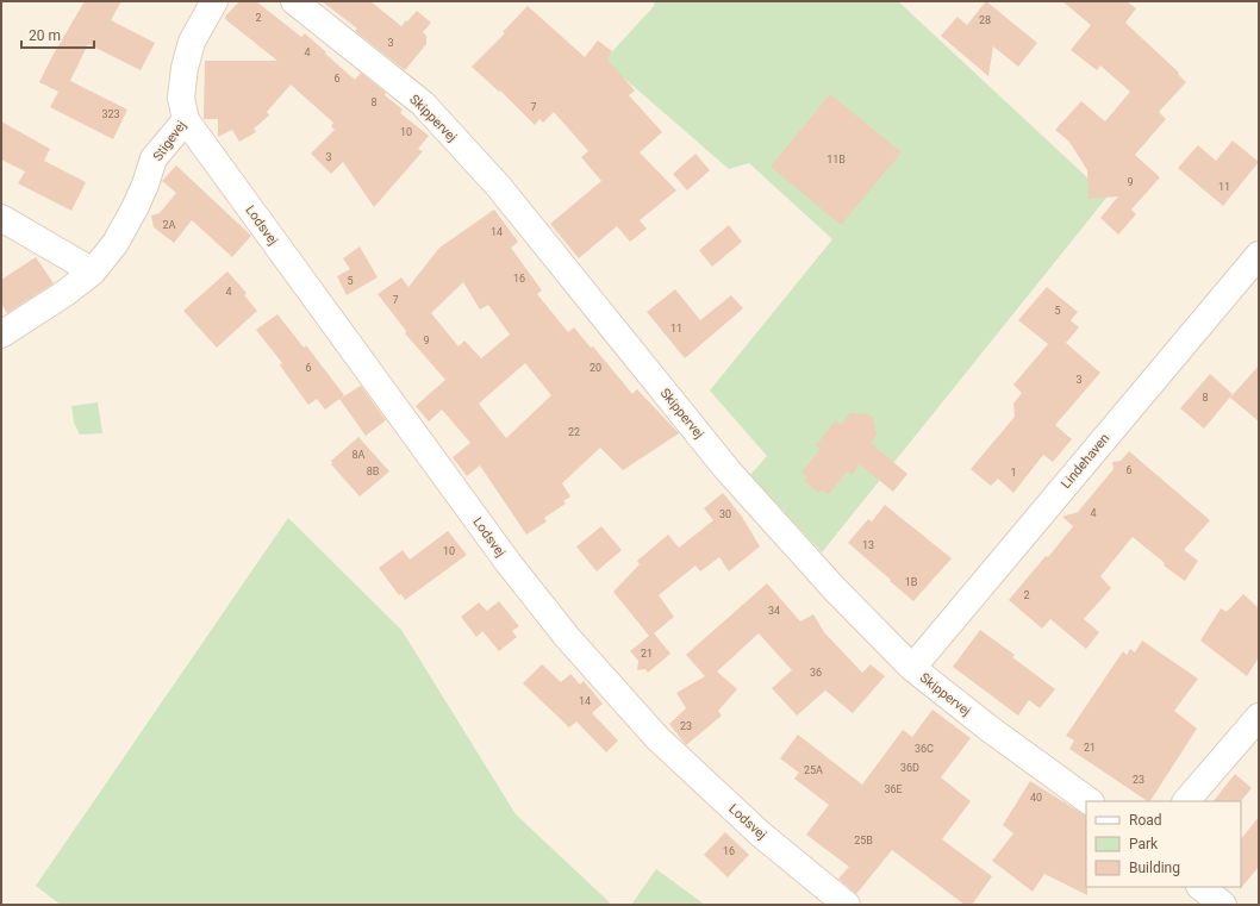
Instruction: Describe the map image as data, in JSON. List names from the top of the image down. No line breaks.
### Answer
{"streets":{"street":["Skippervej","Stigevej","Lodsvej","Lindehaven"]},"crossings":[["Skippervej","Lindehaven"],["Stigevej","Lodsvej"]],"house_numbers":["2","28","3","4","6","8","7","323","10","3","11B","9","11","2A","14","16","5","4","7","5","11","9","6","20","3","8","22","8A","6","8B","1","4","30","13","10","1B","2","34","21","36","14","23","21","36C","36D","25A","23","36E","40","25B","16"],"legend":["Road","Park","Building"],"scale_bar":"20 m"}
